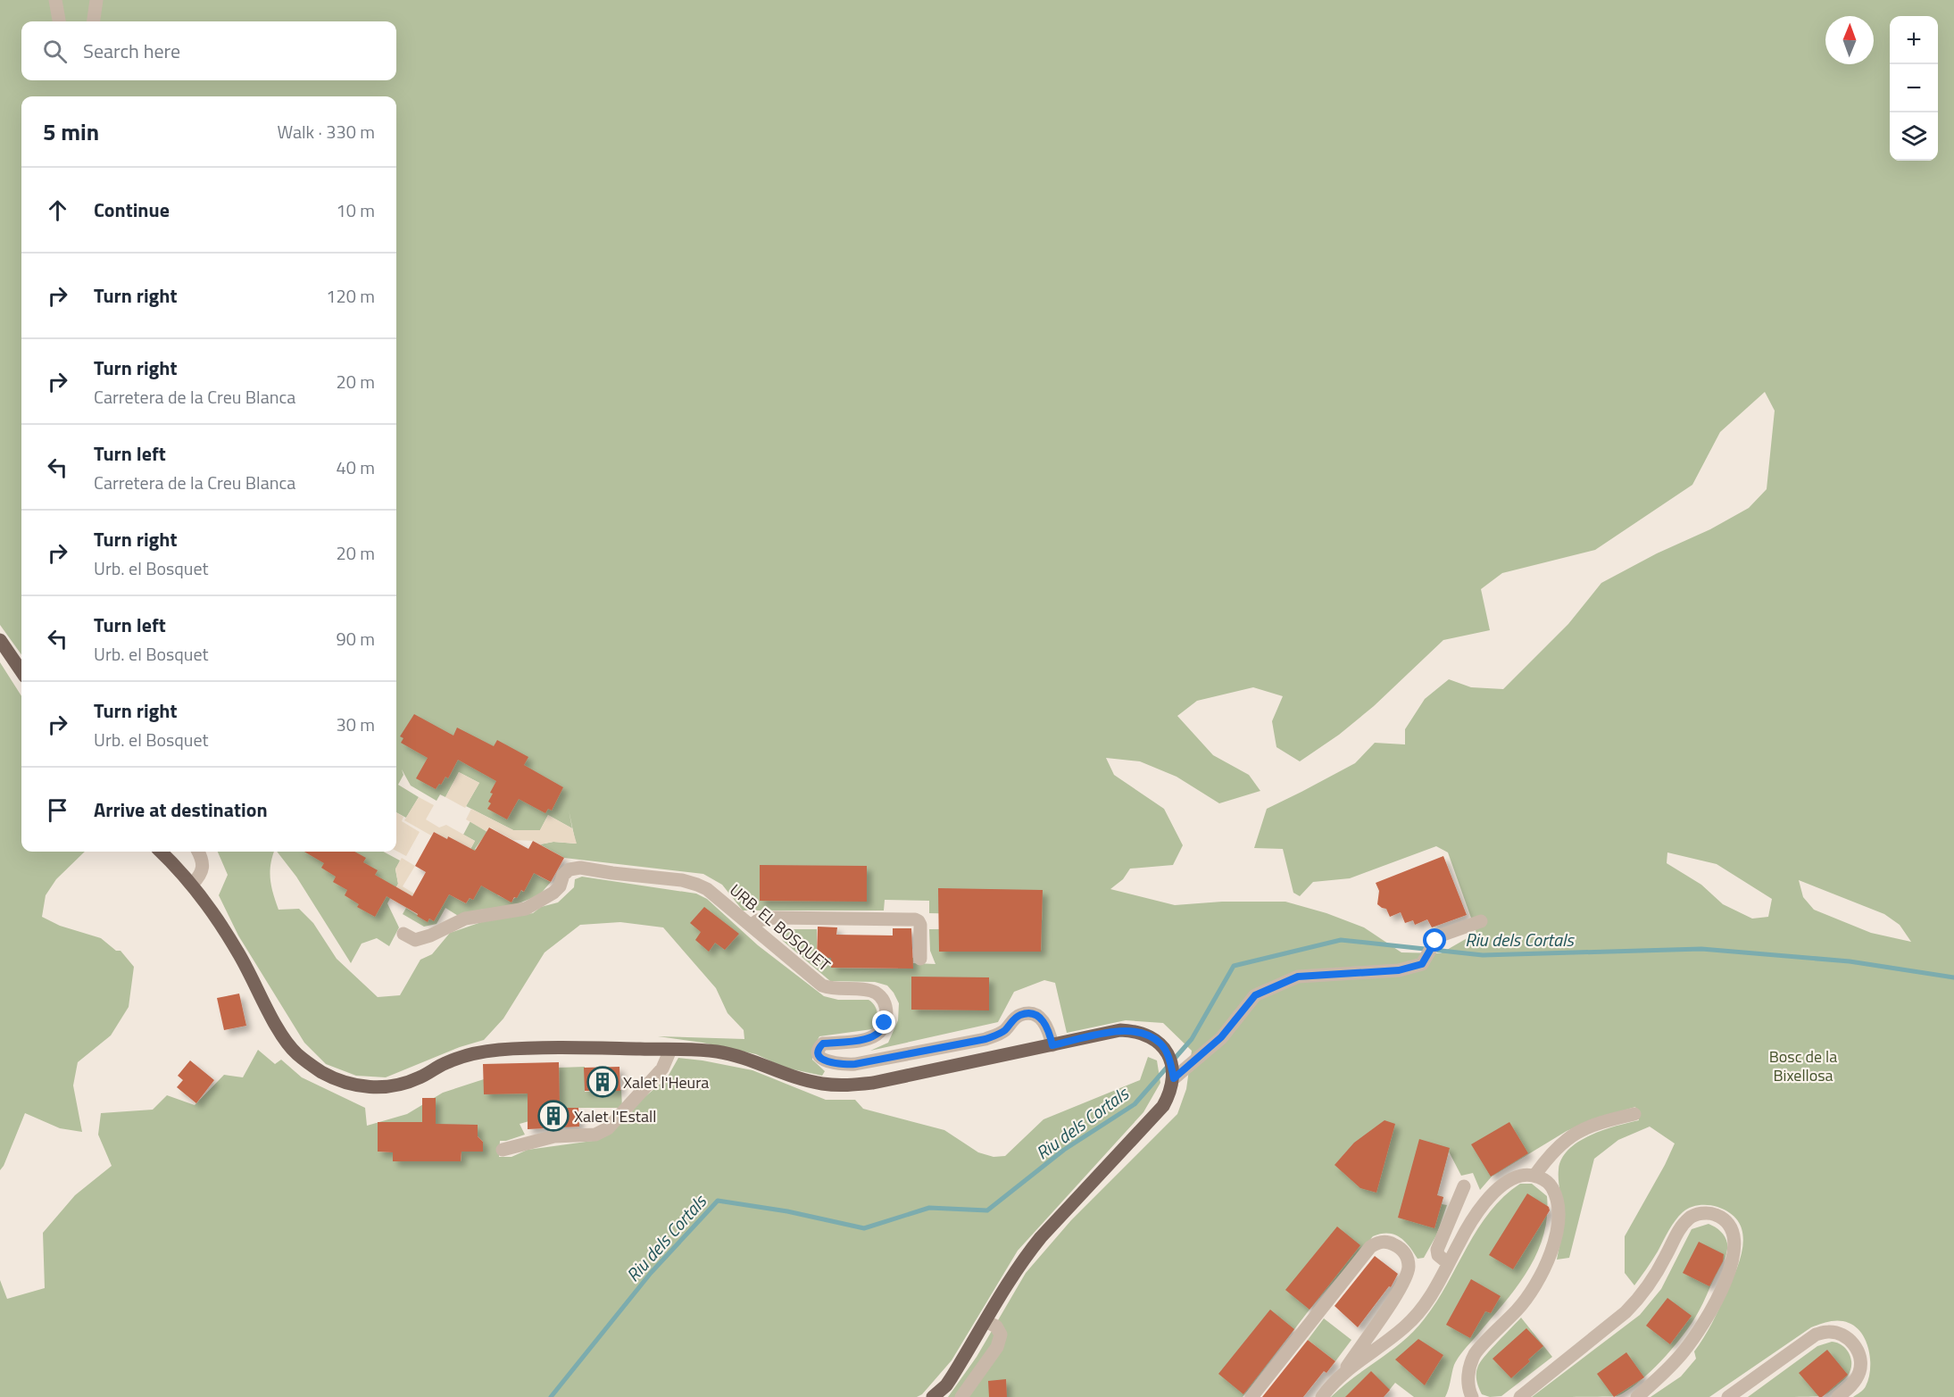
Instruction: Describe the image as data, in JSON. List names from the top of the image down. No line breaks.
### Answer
{"streets":{"street":["URB. EL BOSQUET"]},"water":["Riu dels Cortals"],"parks":["Bosc de la Bixellosa"],"places":{"building":["Xalet l'Heura","Xalet l'Estall"]},"north":"top","page":{"map_buttons":["+","−"],"search":"Search here","heading":["5 min","Walk · 330 m"],"list":[["Continue","10 m"],["Turn right","120 m"],["Turn right","Carretera de la Creu Blanca","20 m"],["Turn left","Carretera de la Creu Blanca","40 m"],["Turn right","Urb. el Bosquet","20 m"],["Turn left","Urb. el Bosquet","90 m"],["Turn right","Urb. el Bosquet","30 m"],"Arrive at destination"]}}
